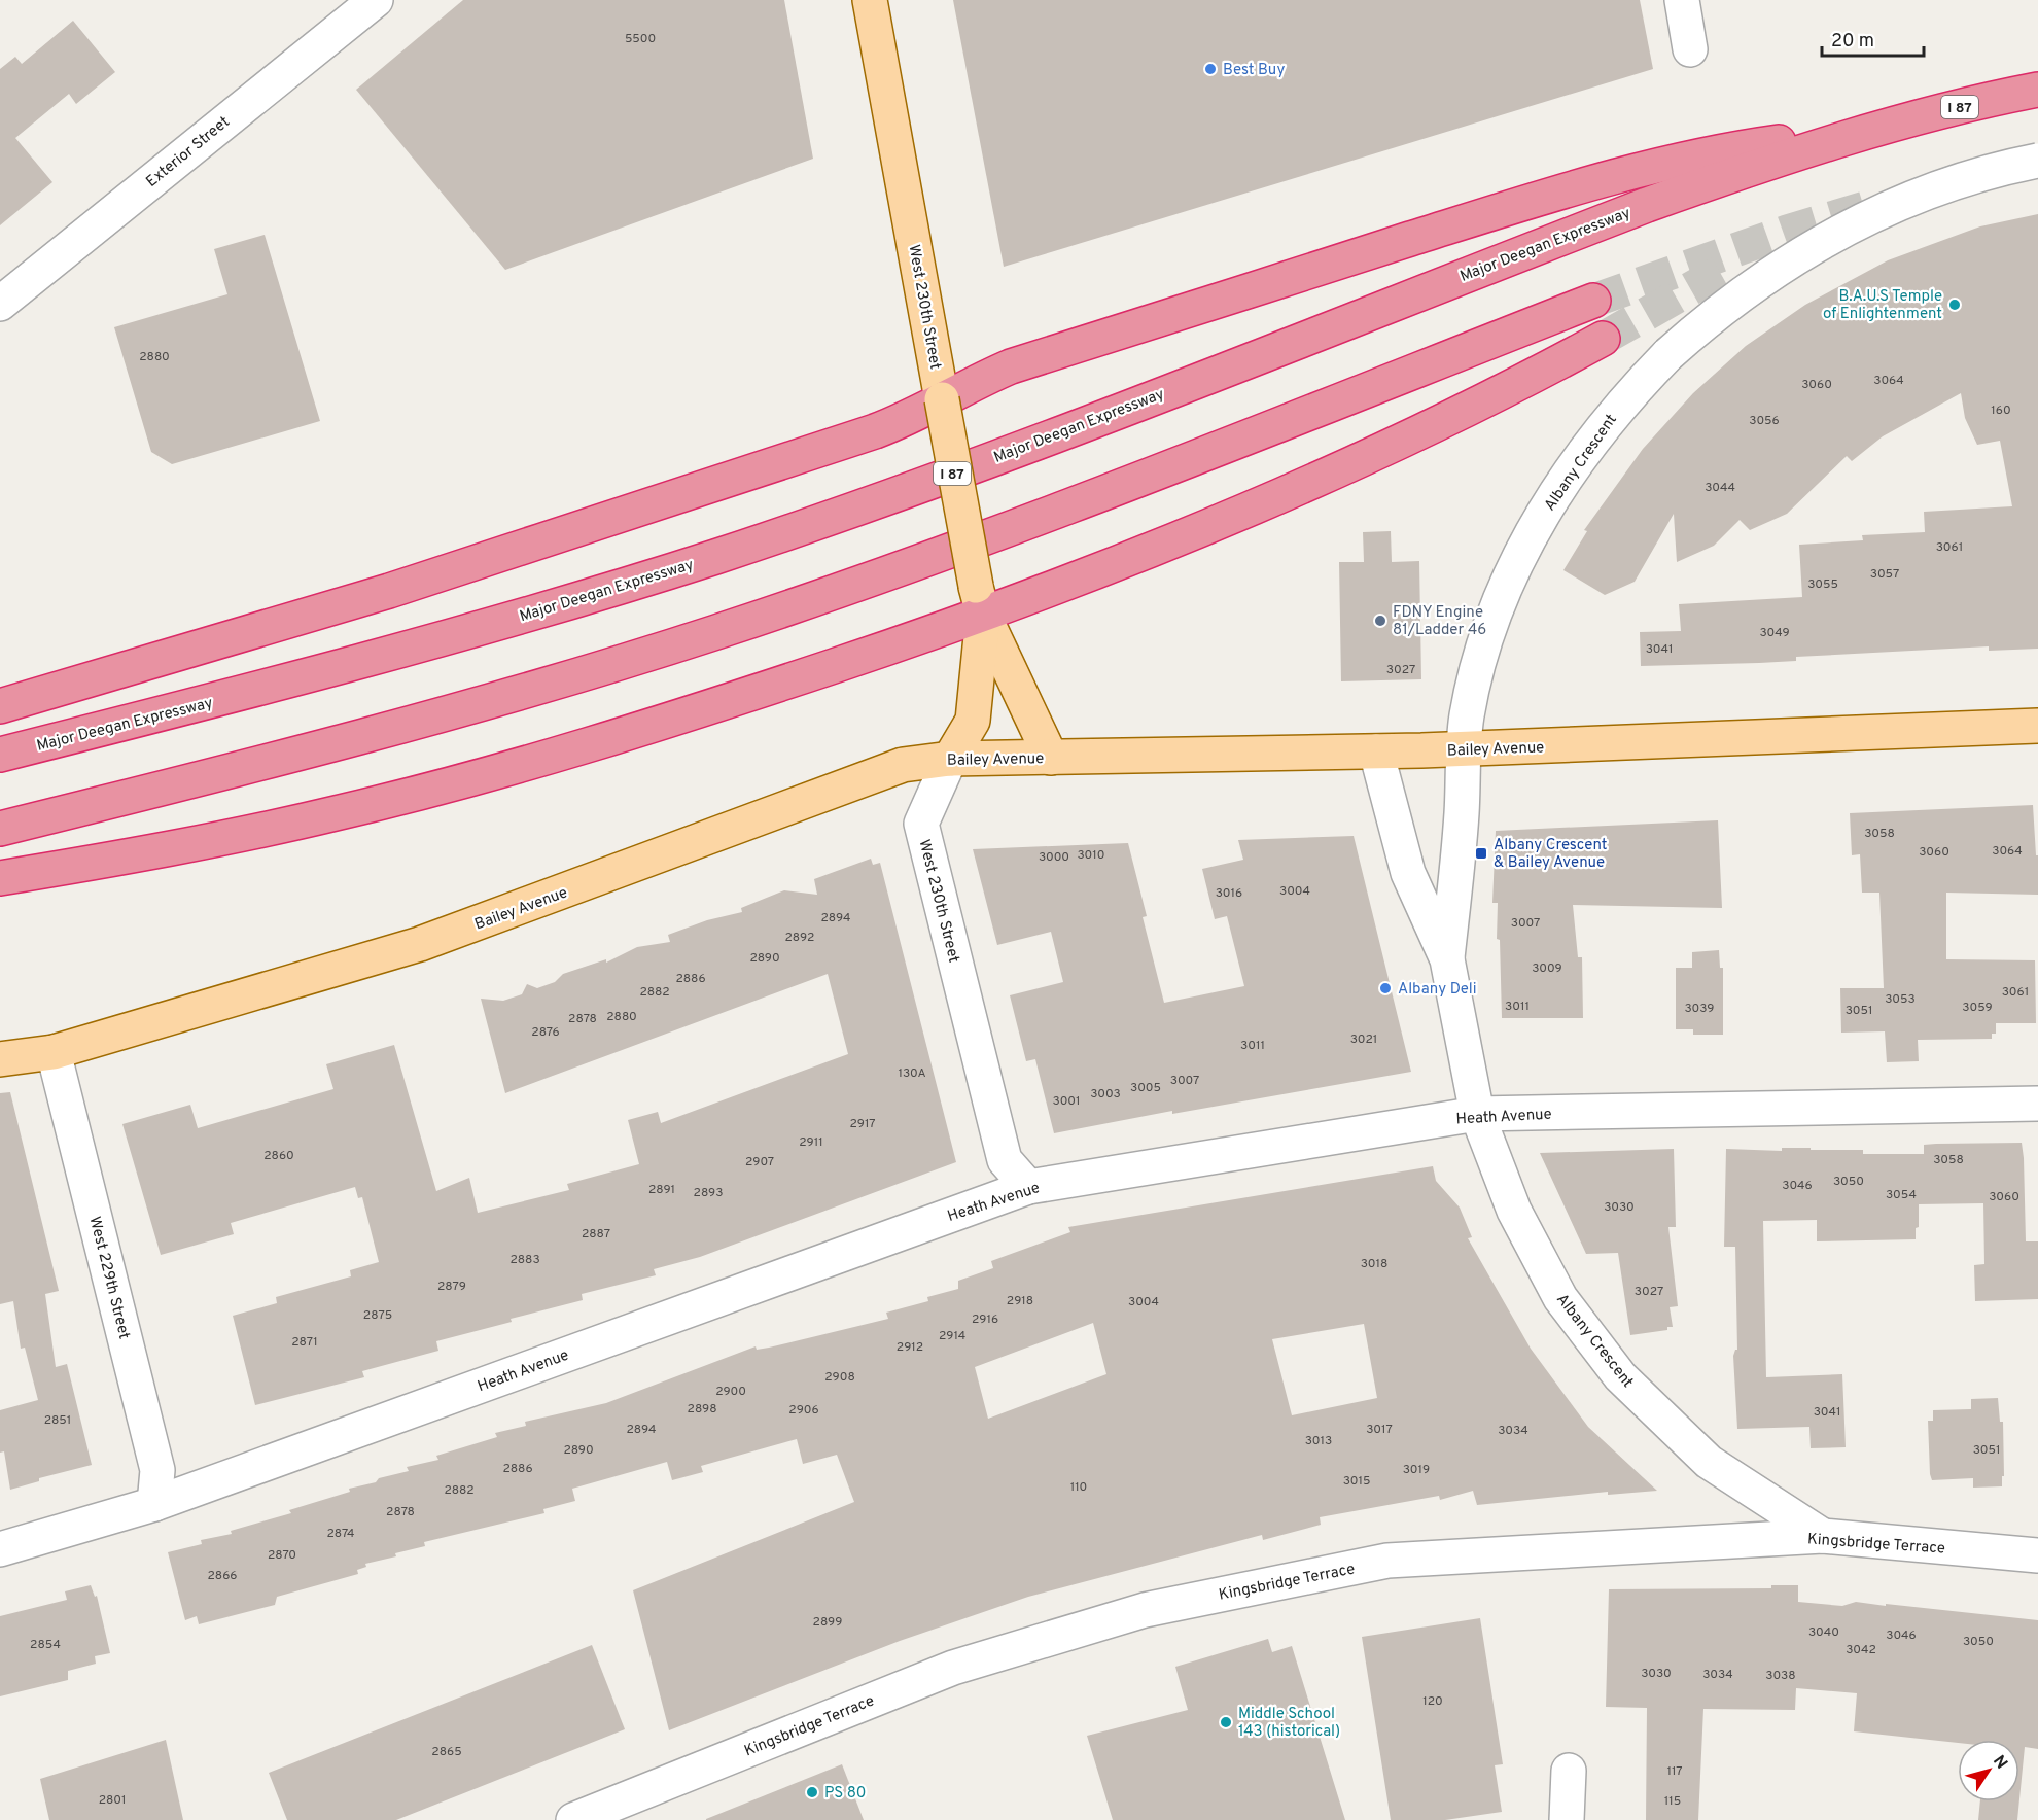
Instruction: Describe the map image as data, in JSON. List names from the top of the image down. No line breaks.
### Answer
{"streets":{"highway":["I 87","Major Deegan Expressway"],"main road":["West 230th Street","Bailey Avenue"],"street":["Exterior Street","Albany Crescent","Heath Avenue","West 229th Street","Kingsbridge Terrace"]},"crossings":[["West 230th Street","Bailey Avenue"],["West 230th Street","Heath Avenue"],["Albany Crescent","Bailey Avenue"],["Albany Crescent","Heath Avenue"],["Albany Crescent","Kingsbridge Terrace"],["Bailey Avenue","West 229th Street"],["Heath Avenue","West 229th Street"]],"places":{"other":["Best Buy","B.A.U.S Temple of Enlightenment","FDNY Engine 81/Ladder 46","Albany Deli","Middle School 143 (historical)","PS 80"],"transit":["Albany Crescent & Bailey Avenue"]},"house_numbers":["5500","2880","3064","3060","160","3056","3044","3061","3057","3055","3049","3041","3027","3058","3064","3060","3010","3000","3004","3016","2894","3007","2892","2890","3009","2886","2882","3061","3053","3011","3059","3039","3051","2880","2878","2876","3021","3011","130A","3007","3005","3003","3001","2917","2911","2860","3058","2907","3050","3046","2891","2893","3054","3060","3030","2887","2883","3018","2879","3027","2918","3004","2875","2916","2914","2871","2912","2908","2900","2898","2906","3041","2851","2894","3017","3034","3013","2890","3051","2886","3019","3015","110","2882","2878","2874","2870","2866","2899","3040","3046","3050","2854","3042","3030","3034","3038","120","2865","117","2801","115"],"scale_bar":"20 m","north":"top right"}
